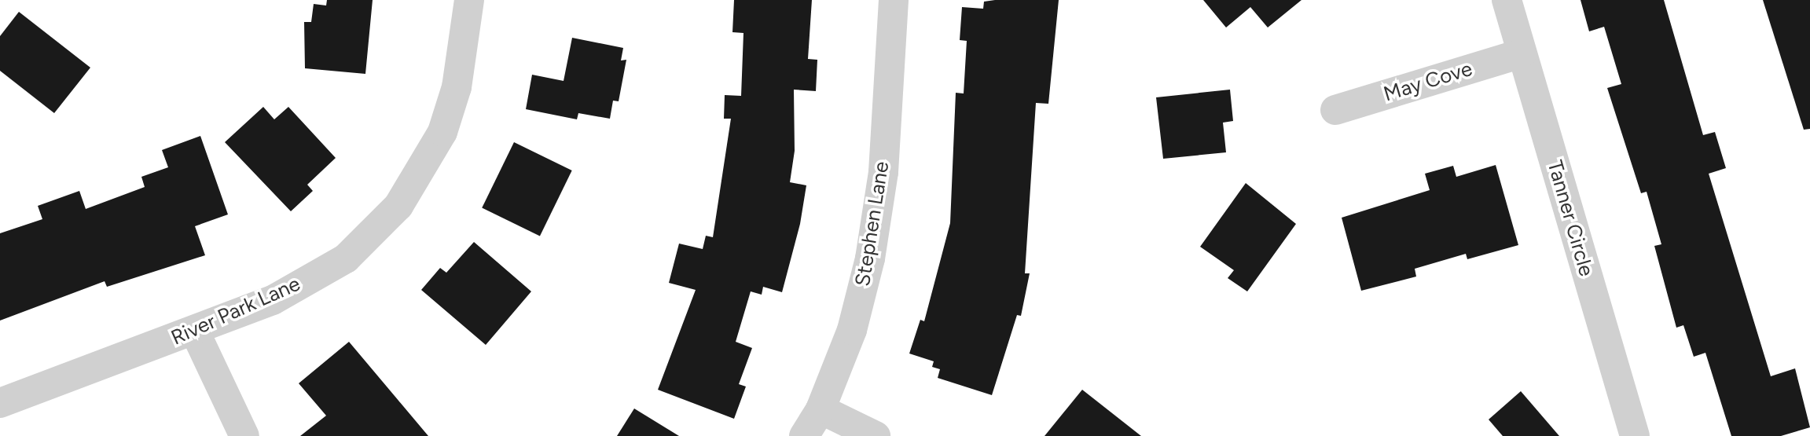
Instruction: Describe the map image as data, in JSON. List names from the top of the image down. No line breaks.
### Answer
{"streets":{"street":["May Cove","Tanner Circle","Stephen Lane","River Park Lane"]},"crossings":[["May Cove","Tanner Circle"]]}
